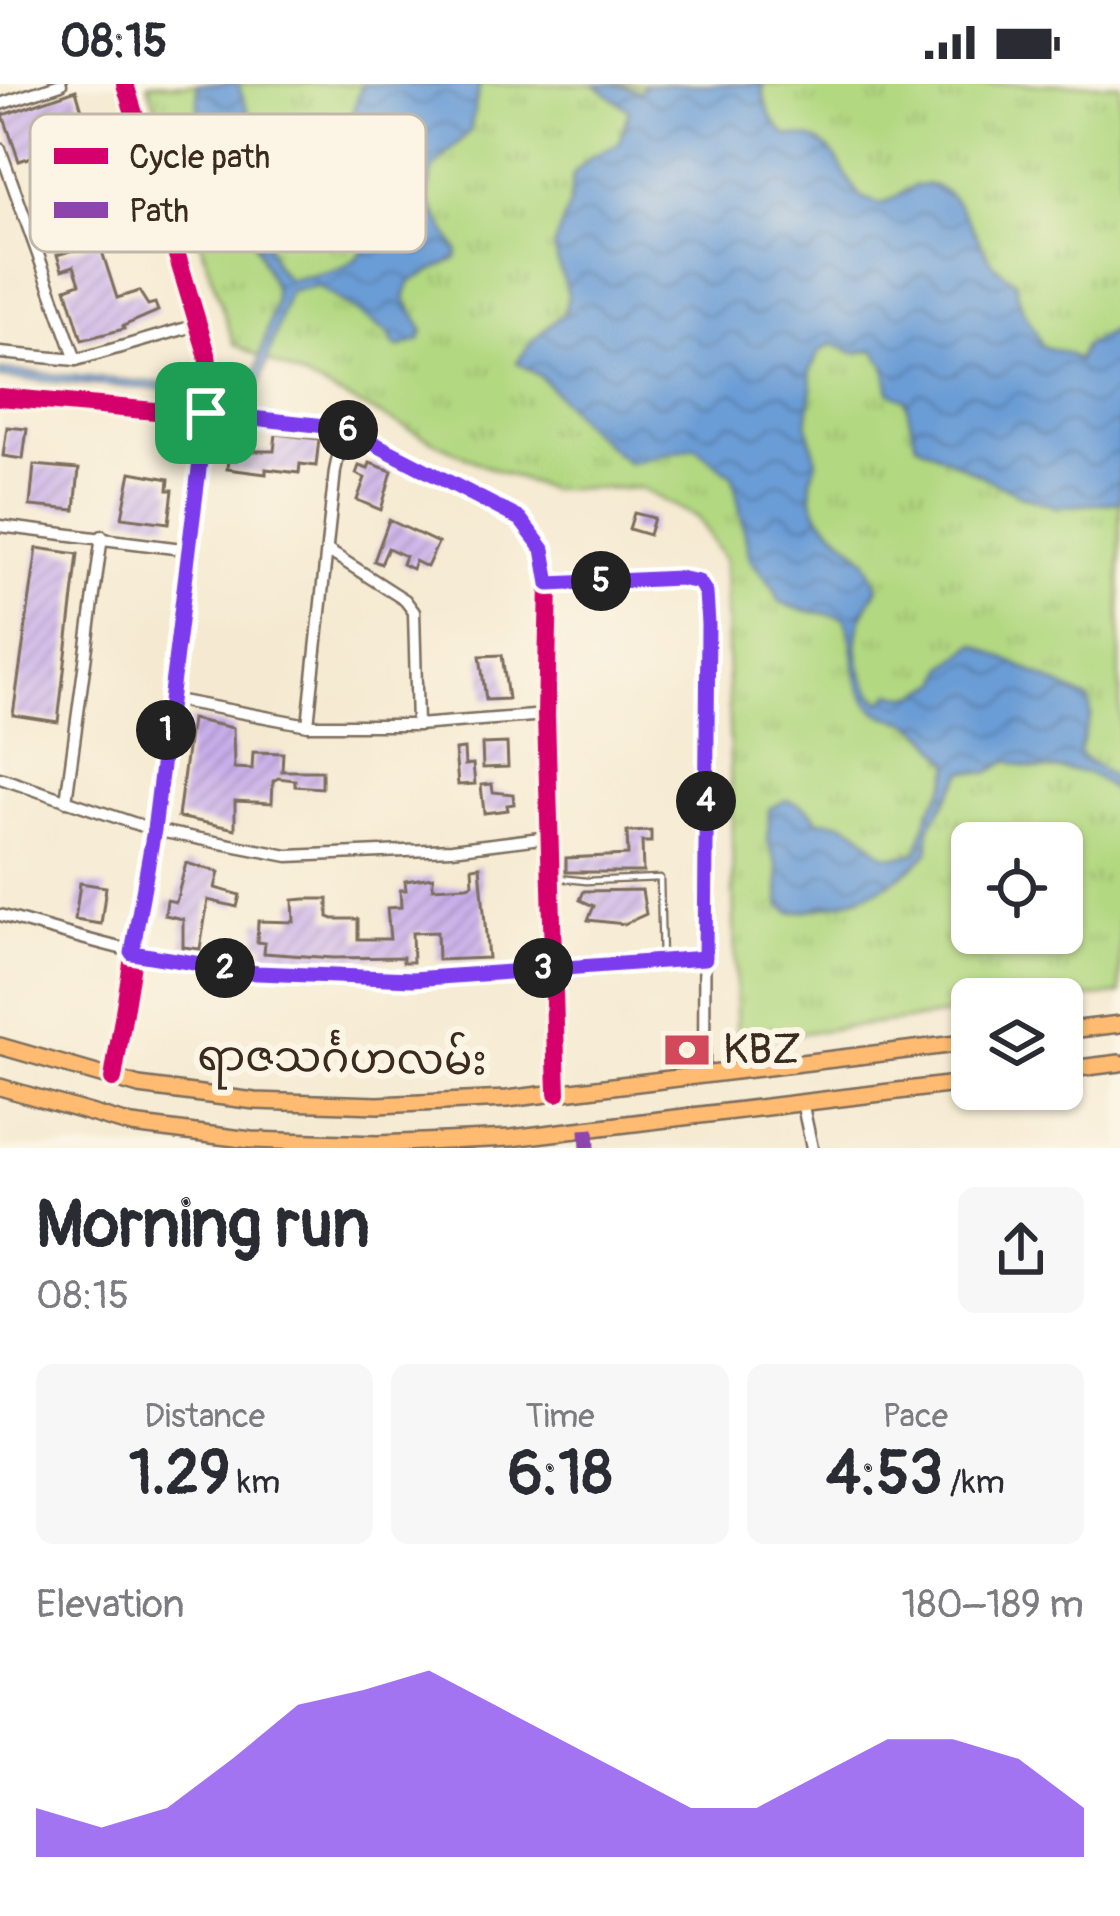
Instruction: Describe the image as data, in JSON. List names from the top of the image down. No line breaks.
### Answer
{"streets":{"main road":["ရာဇသင်္ဂဟလမ်း"]},"places":{"bank":["KBZ"]},"legend":["Cycle path","Path"],"page":{"status":"08:15","pins":["6","5","1","4","2","3"],"heading":["Morning run","08:15"],"stats":[["Distance","1.29 km"],["Time","6:18"],["Pace","4:53 /km"]],"chart":["Elevation","180–189 m"]}}
